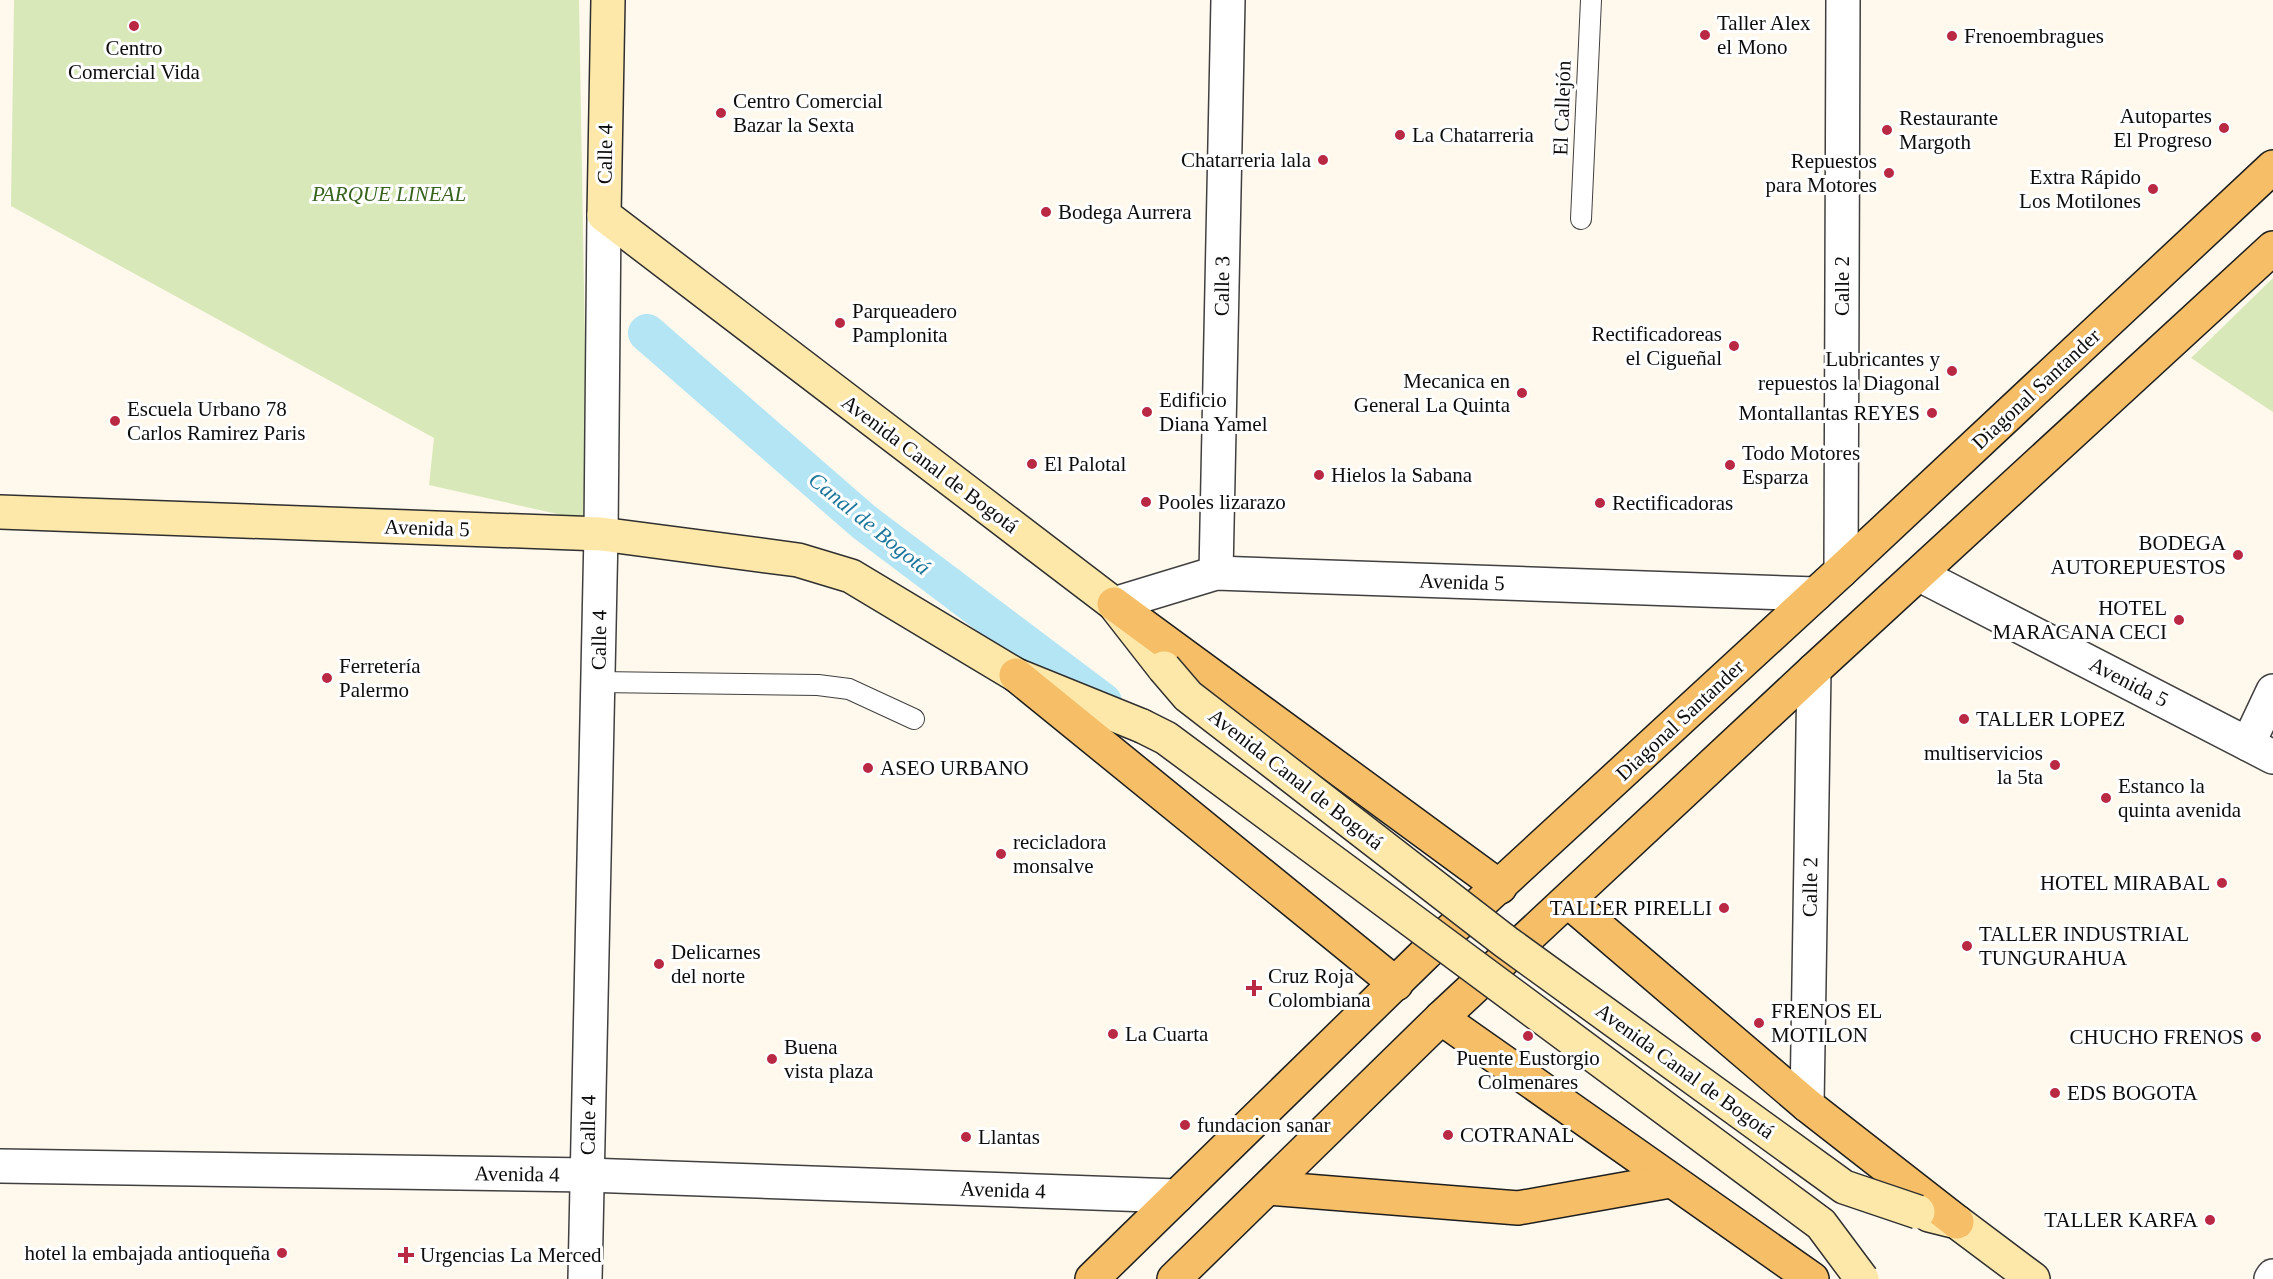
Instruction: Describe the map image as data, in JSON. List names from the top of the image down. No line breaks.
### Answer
{"streets":{"main road":["Calle 4","Diagonal Santander","Avenida Canal de Bogotá","Avenida 5"],"street":["Calle 3","Calle 2","Avenida 4"],"lane":["El Callejón"]},"crossings":[["Calle 4","Avenida Canal de Bogotá"],["Calle 4","Avenida 5"],["Calle 4","Avenida 4"],["Calle 3","Avenida 5"],["Calle 2","Diagonal Santander"],["Diagonal Santander","Avenida 5"],["Diagonal Santander","Avenida 4"],["Avenida Canal de Bogotá","Avenida 5"]],"water":["Canal de Bogotá"],"parks":["PARQUE LINEAL"],"places":{"other":["Centro Comercial Vida","Taller Alex el Mono","Frenoembragues","Centro Comercial Bazar la Sexta","Autopartes El Progreso","Restaurante Margoth","La Chatarreria","Chatarreria lala","Repuestos para Motores","Extra Rápido Los Motilones","Bodega Aurrera","Parqueadero Pamplonita","Rectificadoreas el Cigueñal","Lubricantes y repuestos la Diagonal","Mecanica en General La Quinta","Edificio Diana Yamel","Montallantas REYES","Escuela Urbano 78 Carlos Ramirez Paris","El Palotal","Todo Motores Esparza","Hielos la Sabana","Pooles lizarazo","Rectificadoras","BODEGA AUTOREPUESTOS","HOTEL MARACANA CECI","Ferretería Palermo","TALLER LOPEZ","multiservicios la 5ta","ASEO URBANO","Estanco la quinta avenida","recicladora monsalve","HOTEL MIRABAL","TALLER PIRELLI","TALLER INDUSTRIAL TUNGURAHUA","Delicarnes del norte","FRENOS EL MOTILON","La Cuarta","Puente Eustorgio Colmenares","CHUCHO FRENOS","Buena vista plaza","EDS BOGOTA","fundacion sanar","COTRANAL","Llantas","TALLER KARFA","hotel la embajada antioqueña"],"health":["Cruz Roja Colombiana","Urgencias La Merced"]}}
